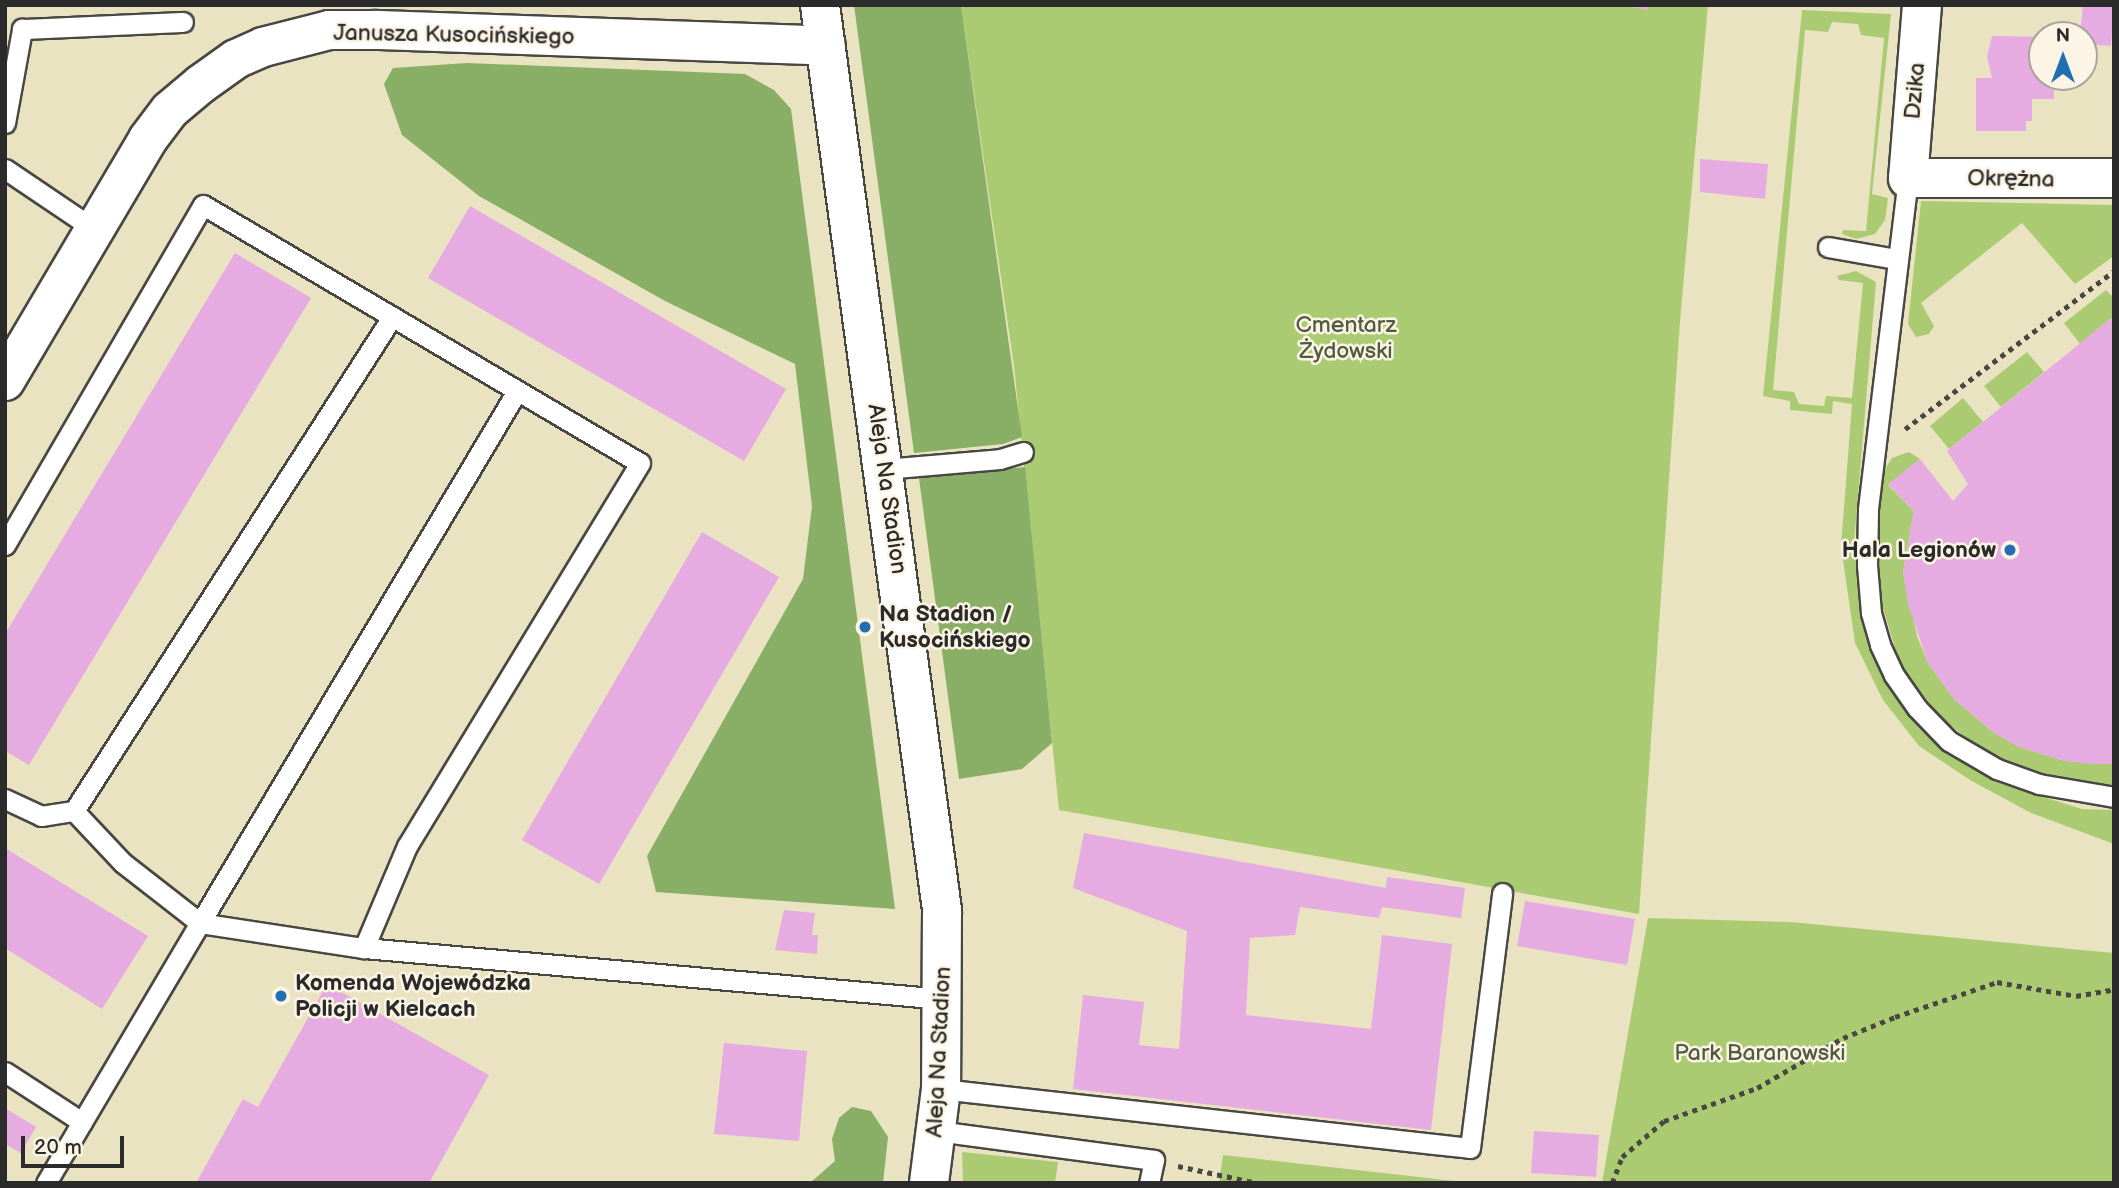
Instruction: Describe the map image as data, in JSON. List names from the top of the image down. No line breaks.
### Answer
{"streets":{"street":["Janusza Kusocińskiego","Dzika","Okrężna","Aleja Na Stadion"]},"crossings":[["Janusza Kusocińskiego","Aleja Na Stadion"],["Dzika","Okrężna"]],"parks":["Cmentarz Żydowski","Park Baranowski"],"places":["Hala Legionów","Na Stadion / Kusocińskiego","Komenda Wojewódzka Policji w Kielcach"],"scale_bar":"20 m","north":"top"}
